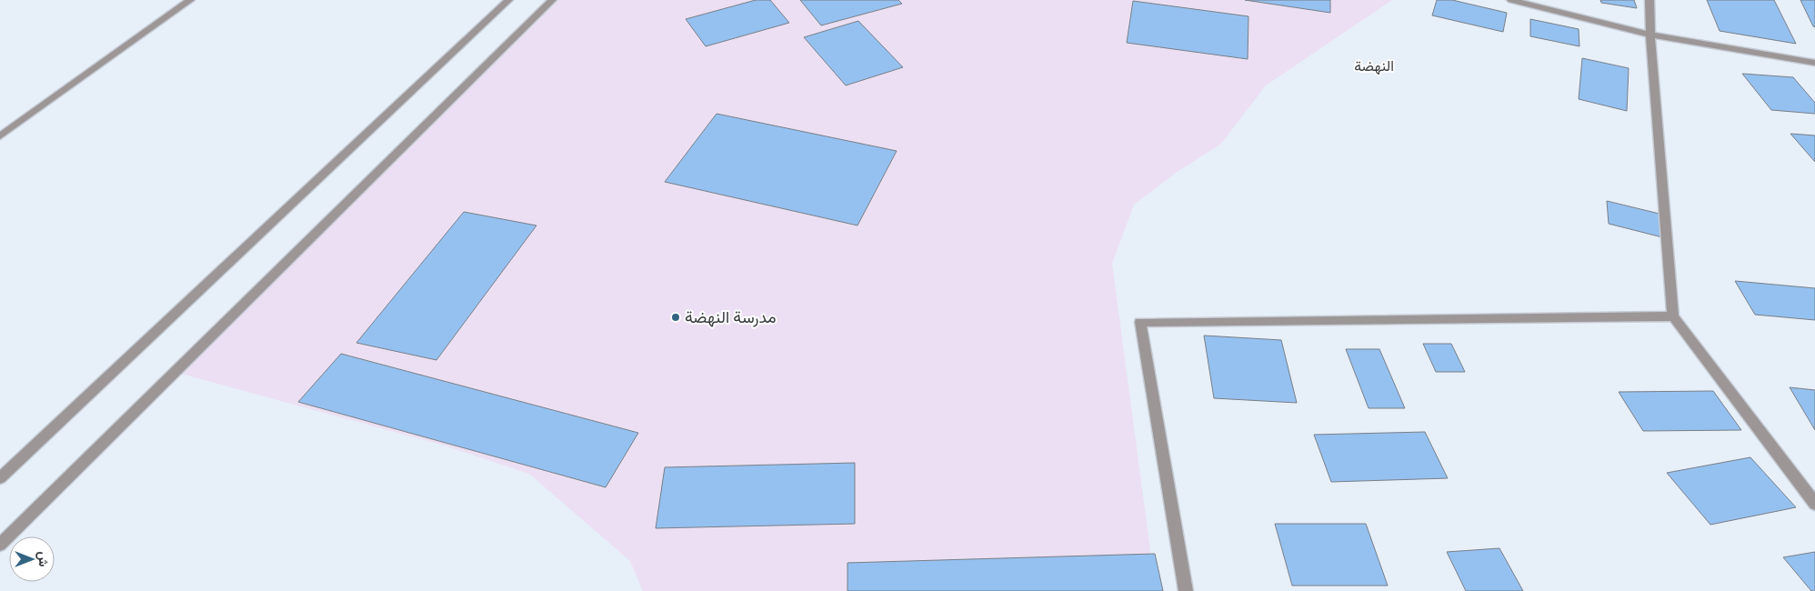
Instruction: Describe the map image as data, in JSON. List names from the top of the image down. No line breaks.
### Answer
{"districts":["النهضة"],"places":["مدرسة النهضة"],"north":"right"}
